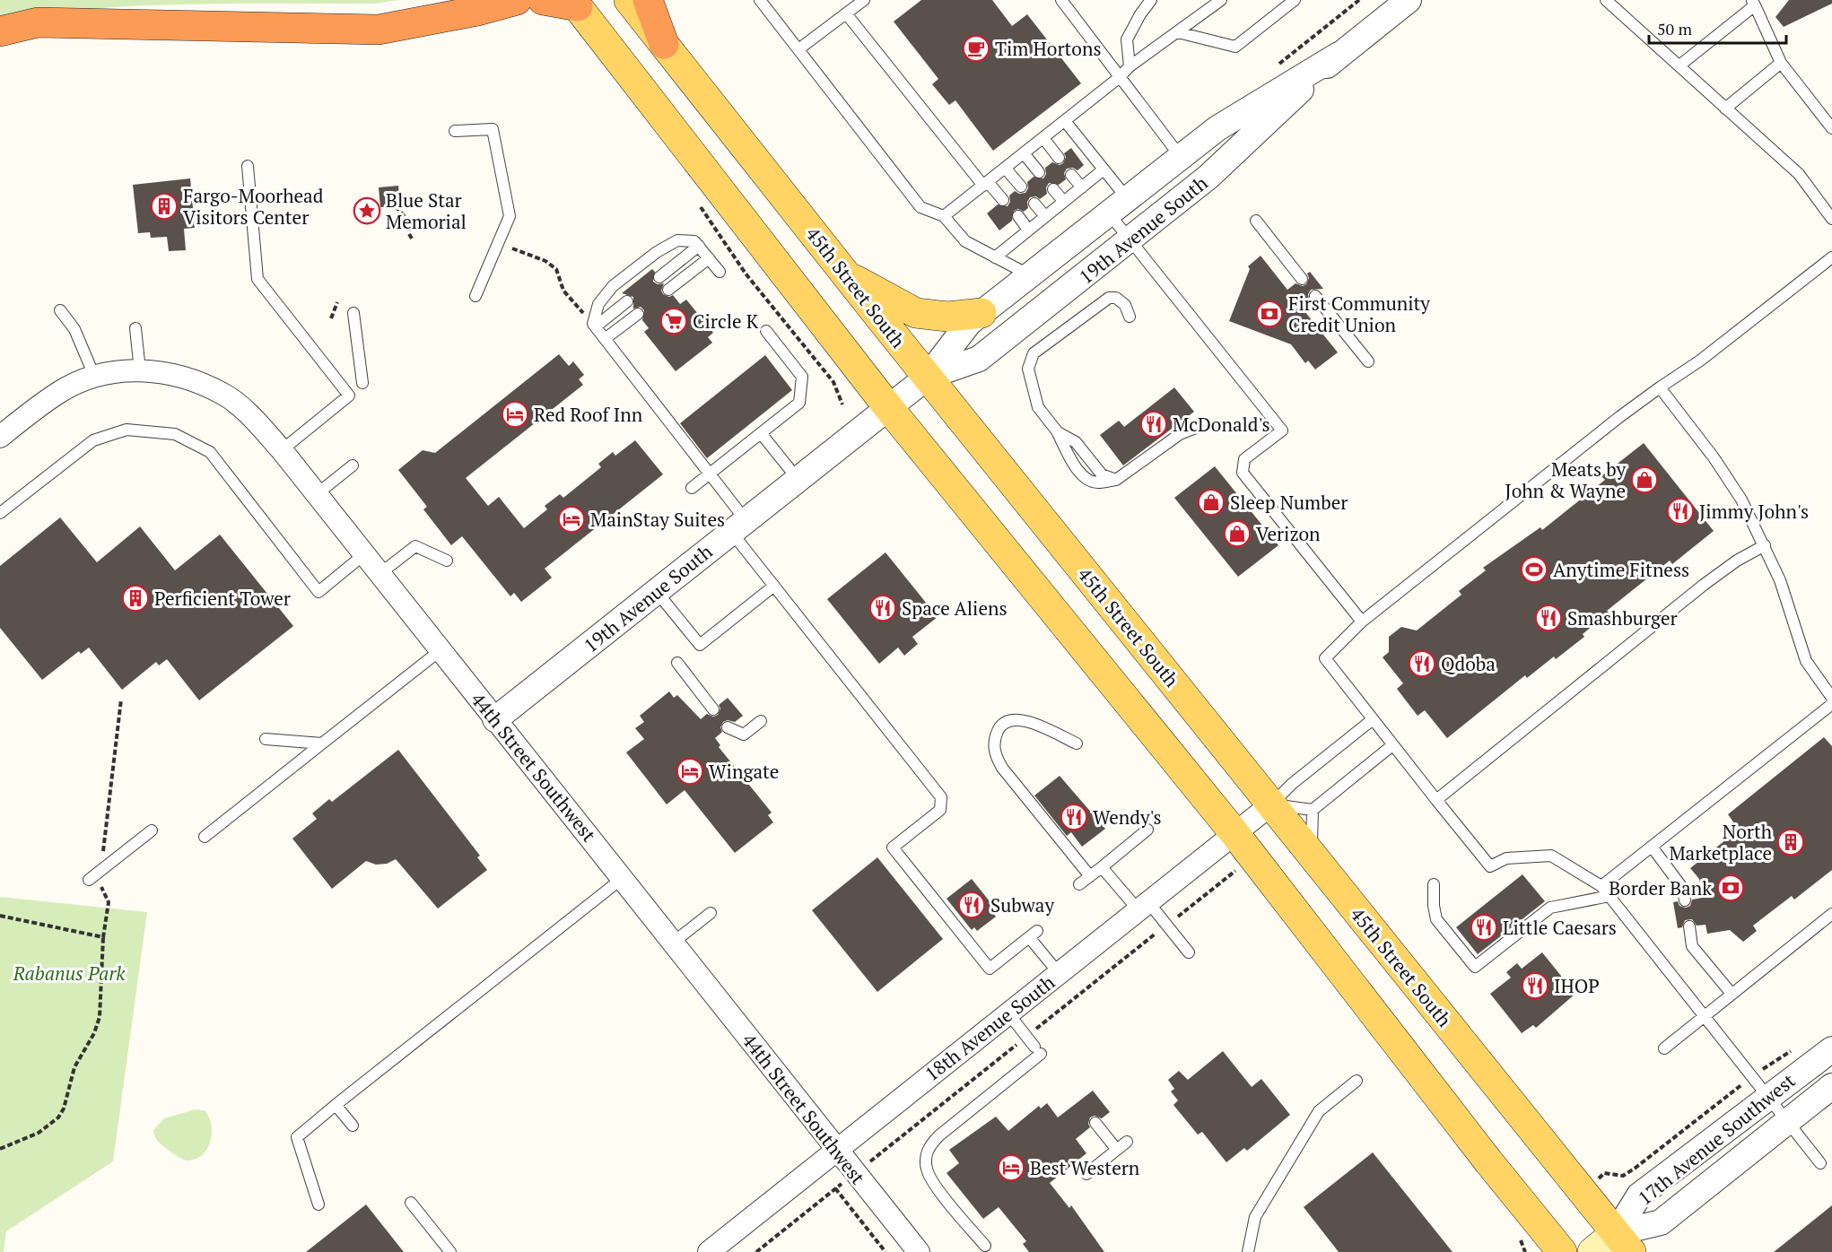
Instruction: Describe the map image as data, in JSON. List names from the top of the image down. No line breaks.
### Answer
{"streets":{"main road":["45th Street South"],"street":["19th Avenue South","44th Street Southwest","18th Avenue South","17th Avenue Southwest"]},"crossings":[["19th Avenue South","45th Street South"],["19th Avenue South","44th Street Southwest"],["45th Street South","18th Avenue South"],["45th Street South","17th Avenue Southwest"],["44th Street Southwest","18th Avenue South"]],"parks":["Rabanus Park"],"places":{"cafe":["Tim Hortons"],"building":["Fargo-Moorhead Visitors Center","Perficient Tower","North Marketplace"],"place":["Blue Star Memorial"],"bank":["First Community Credit Union","Border Bank"],"supermarket":["Circle K"],"hotel":["Red Roof Inn","MainStay Suites","Wingate","Best Western"],"restaurant":["McDonald's","Jimmy John's","Space Aliens","Smashburger","Qdoba","Wendy's","Subway","Little Caesars","IHOP"],"shop":["Meats by John & Wayne","Sleep Number","Verizon"],"sports":["Anytime Fitness"]},"scale_bar":"50 m"}
